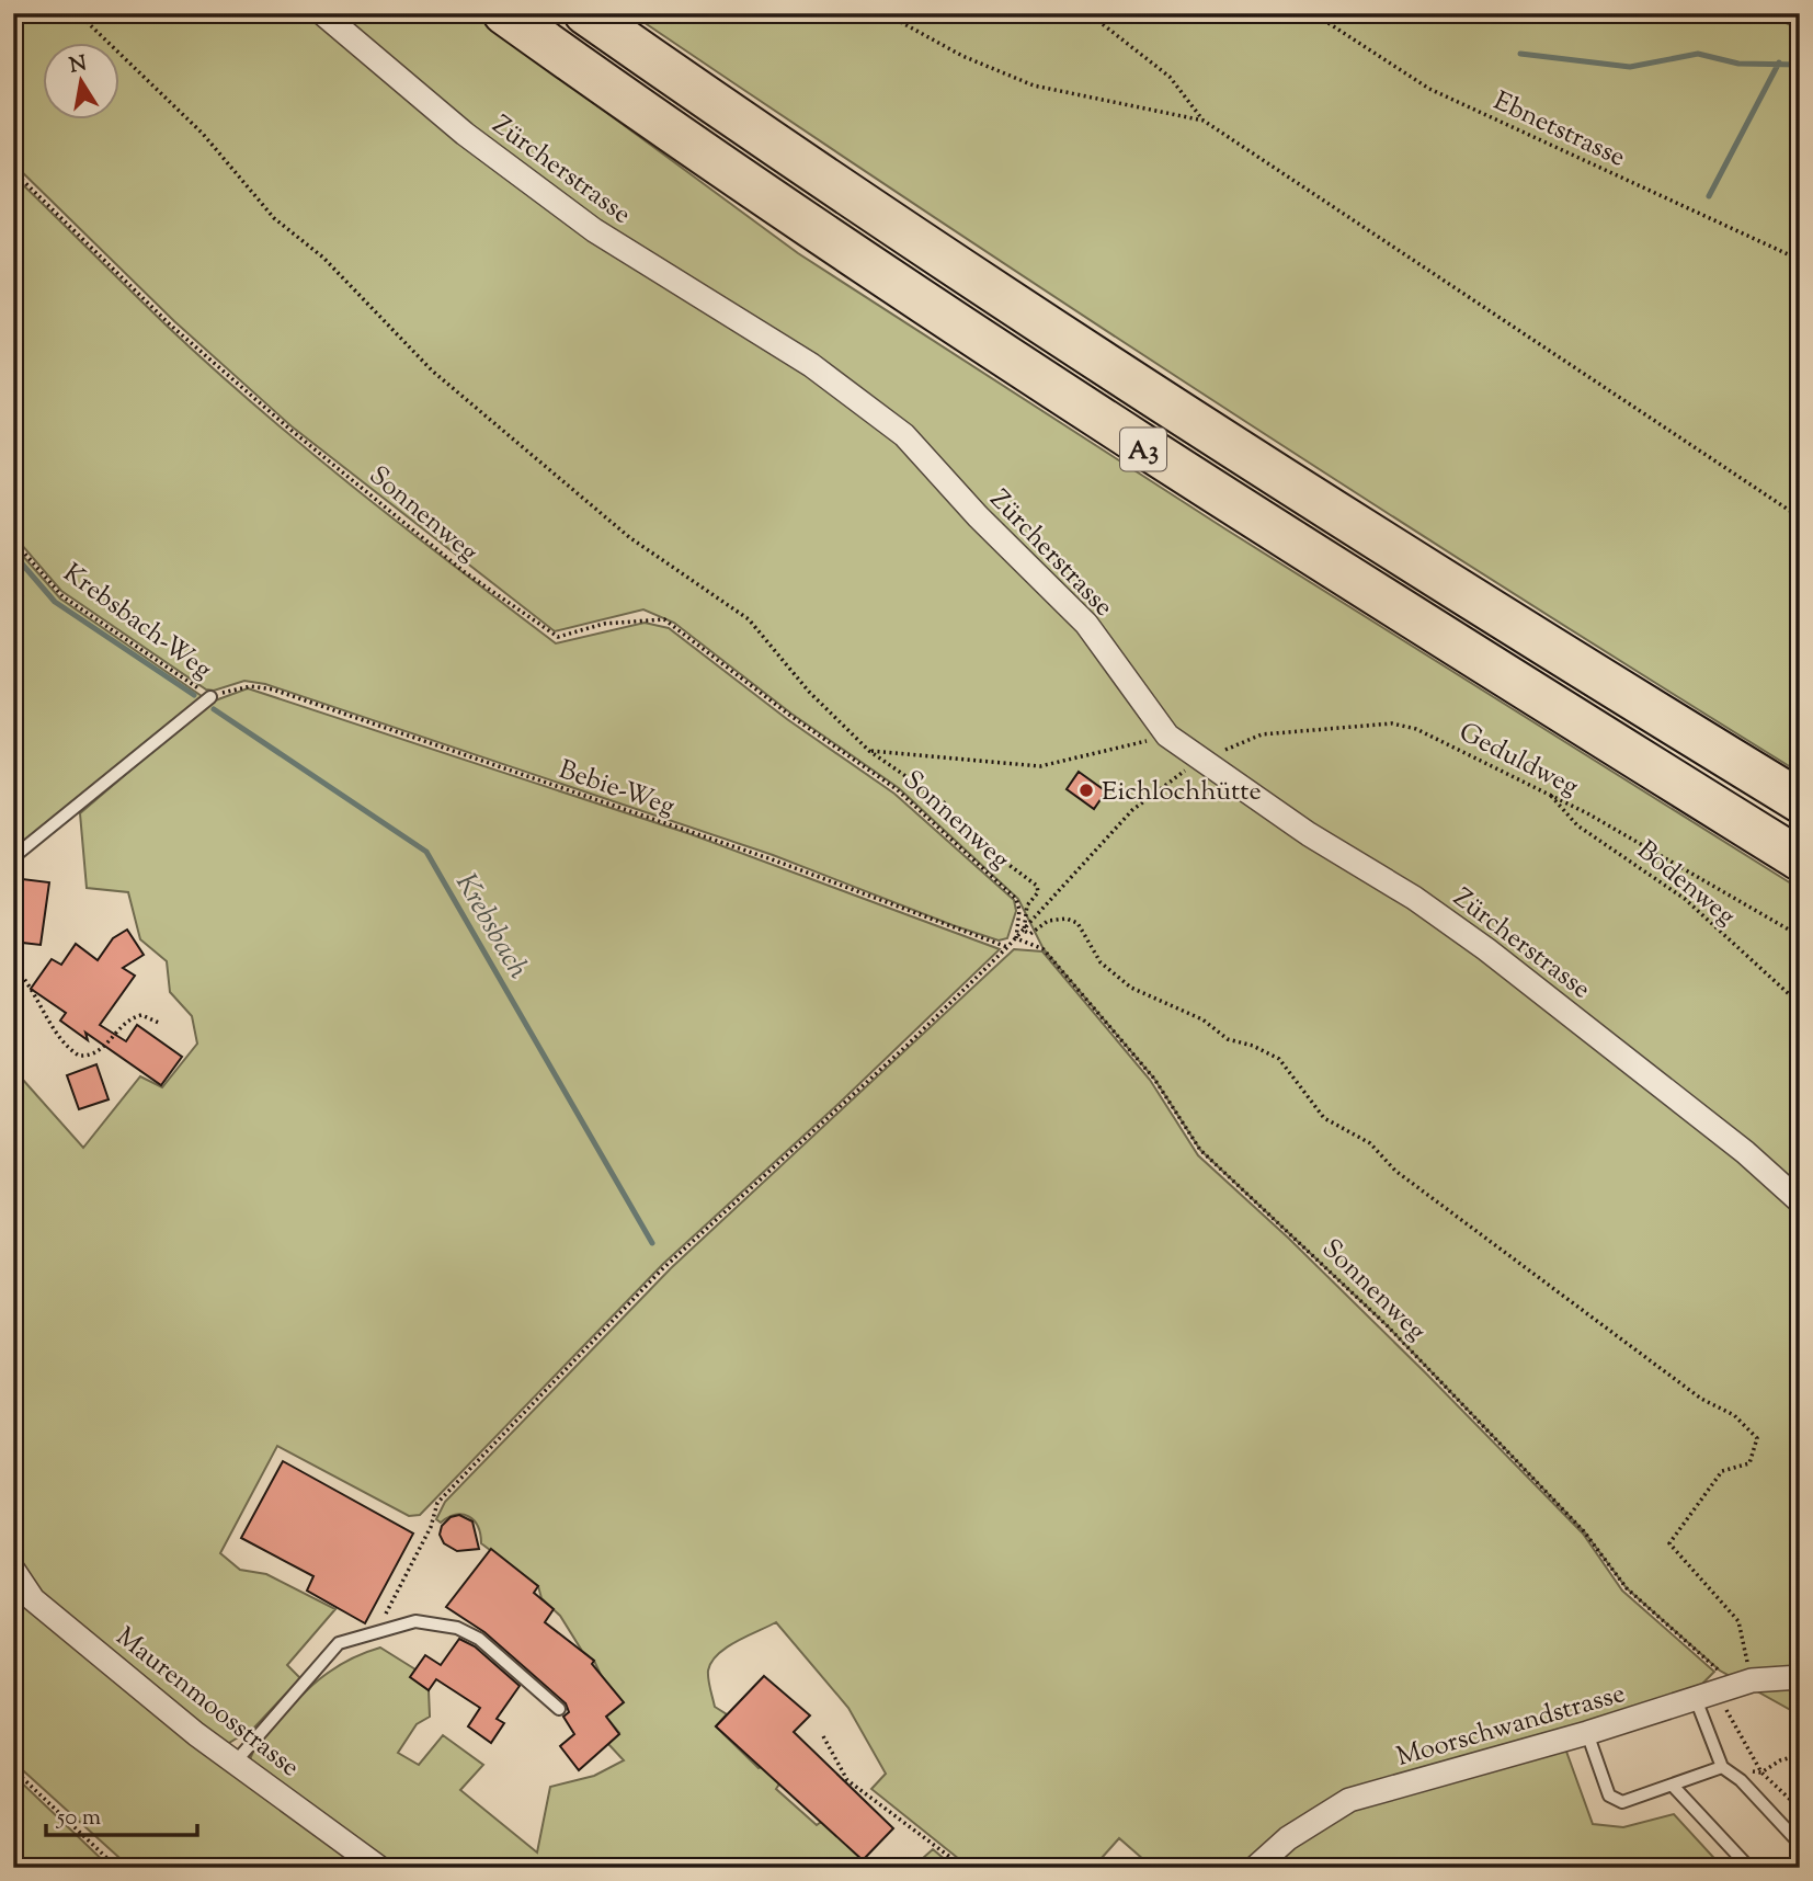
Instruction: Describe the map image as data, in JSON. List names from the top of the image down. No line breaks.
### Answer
{"streets":{"highway":["A3"],"street":["Zürcherstrasse","Maurenmoosstrasse","Moorschwandstrasse"],"path":["Ebnetstrasse","Sonnenweg","Krebsbach-Weg","Geduldweg","Bebie-Weg","Bodenweg"]},"crossings":[["Zürcherstrasse","Geduldweg"],["Sonnenweg","Geduldweg"],["Sonnenweg","Moorschwandstrasse"],["Krebsbach-Weg","Bebie-Weg"],["Geduldweg","Bebie-Weg"],["Geduldweg","Bodenweg"]],"water":["Krebsbach"],"places":["Eichlochhütte"],"scale_bar":"50 m","north":"top"}
